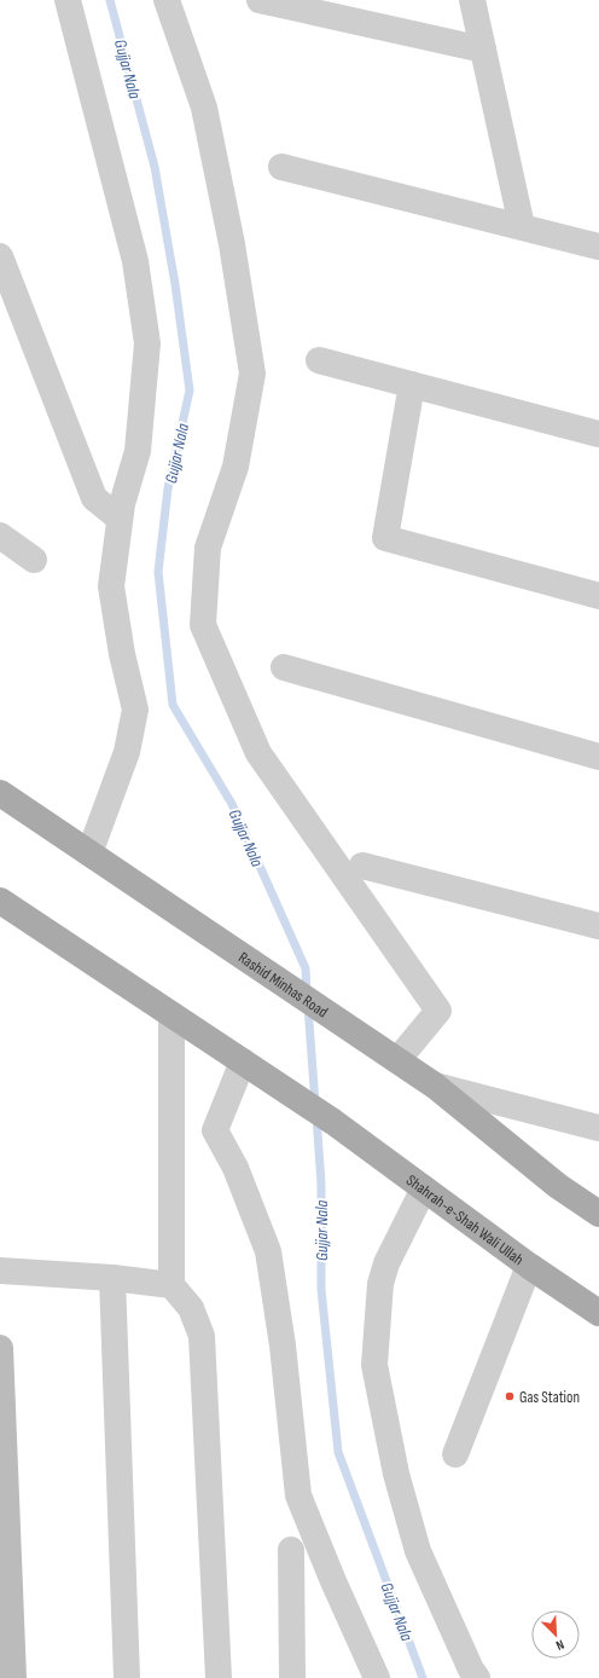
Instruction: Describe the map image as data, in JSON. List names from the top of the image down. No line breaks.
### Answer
{"streets":{"main road":["Rashid Minhas Road","Shahrah-e-Shah Wali Ullah"]},"water":["Gujjar Nala"],"places":["Gas Station"],"north":"bottom right"}
